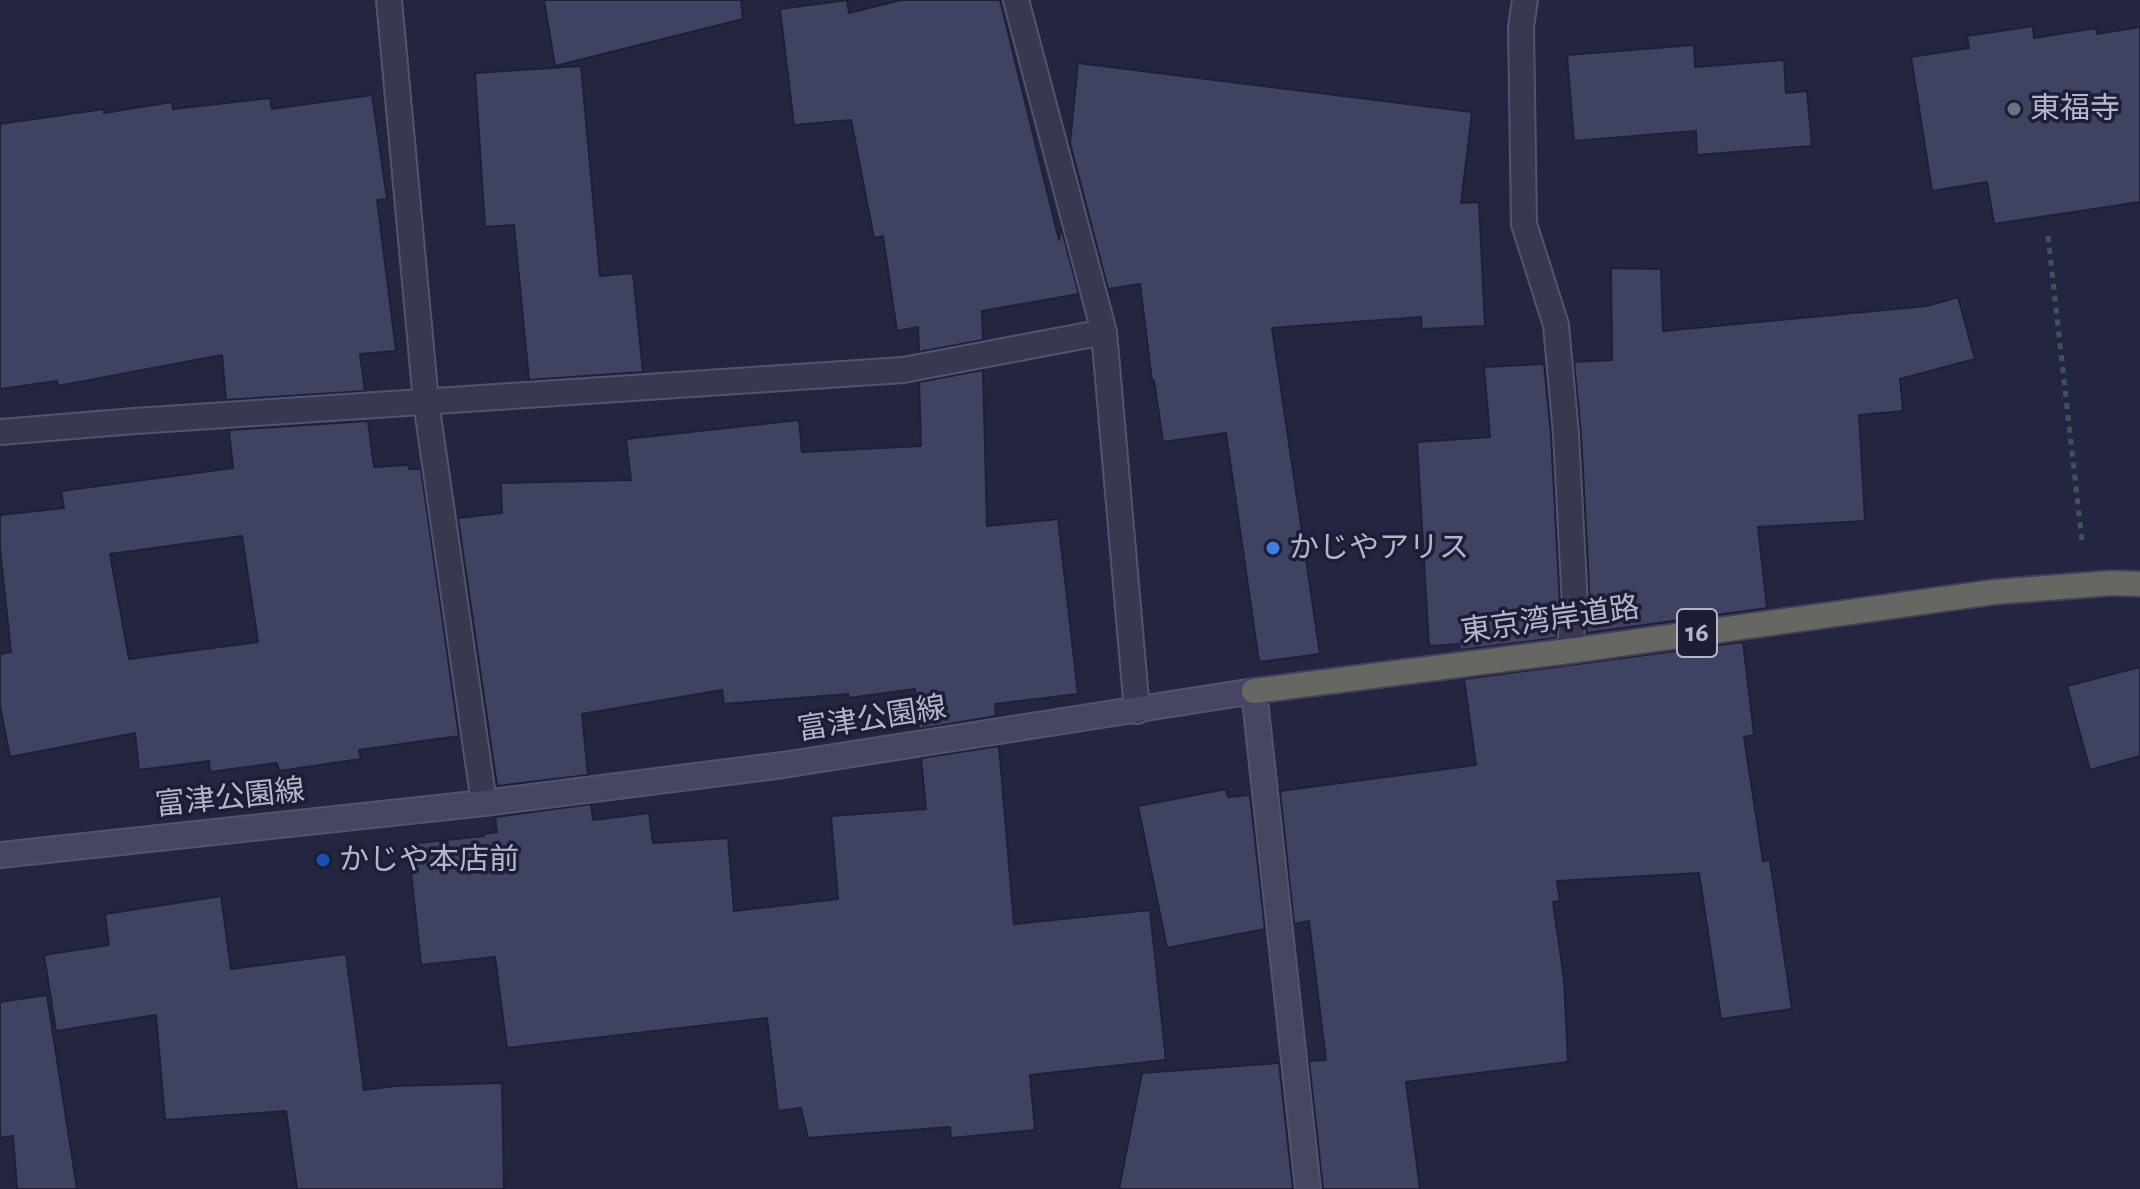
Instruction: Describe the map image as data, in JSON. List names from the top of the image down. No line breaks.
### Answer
{"streets":{"highway":["東京湾岸道路","16"],"main road":["富津公園線"]},"crossings":[["東京湾岸道路","富津公園線"]],"places":["東福寺","かじやアリス","かじや本店前"]}
